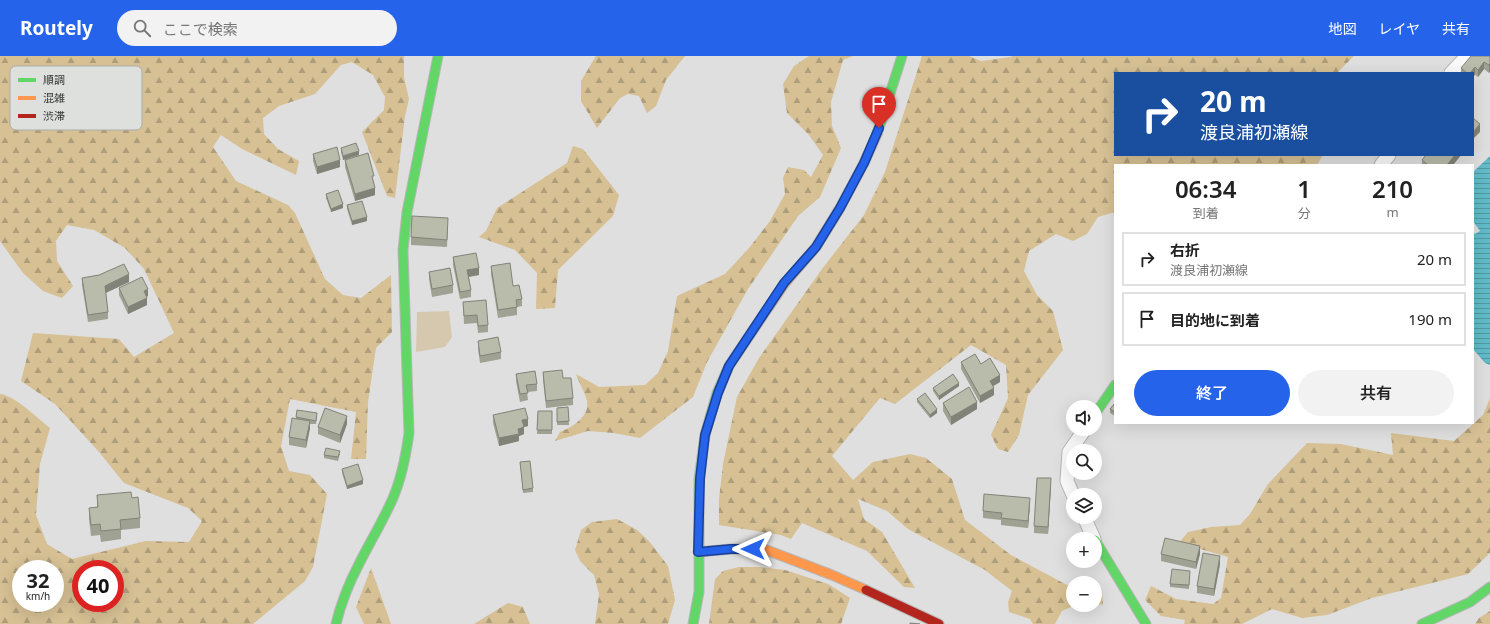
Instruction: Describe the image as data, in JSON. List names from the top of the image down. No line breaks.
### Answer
{"legend":["順調","混雑","渋滞"],"page":{"header":"Routely","search":"ここで検索","nav":["地図","レイヤ","共有"],"turn":["20 m","渡良浦初瀬線"],"eta":["06:34","到着","1","分","210","m"],"list":[{"name":"右折","note":"渡良浦初瀬線","value":"20 m"},{"name":"目的地に到着","value":"190 m"}],"buttons":["終了","共有"],"map_buttons":["+","−"],"speed":"32 km/h","limit":"40"}}
